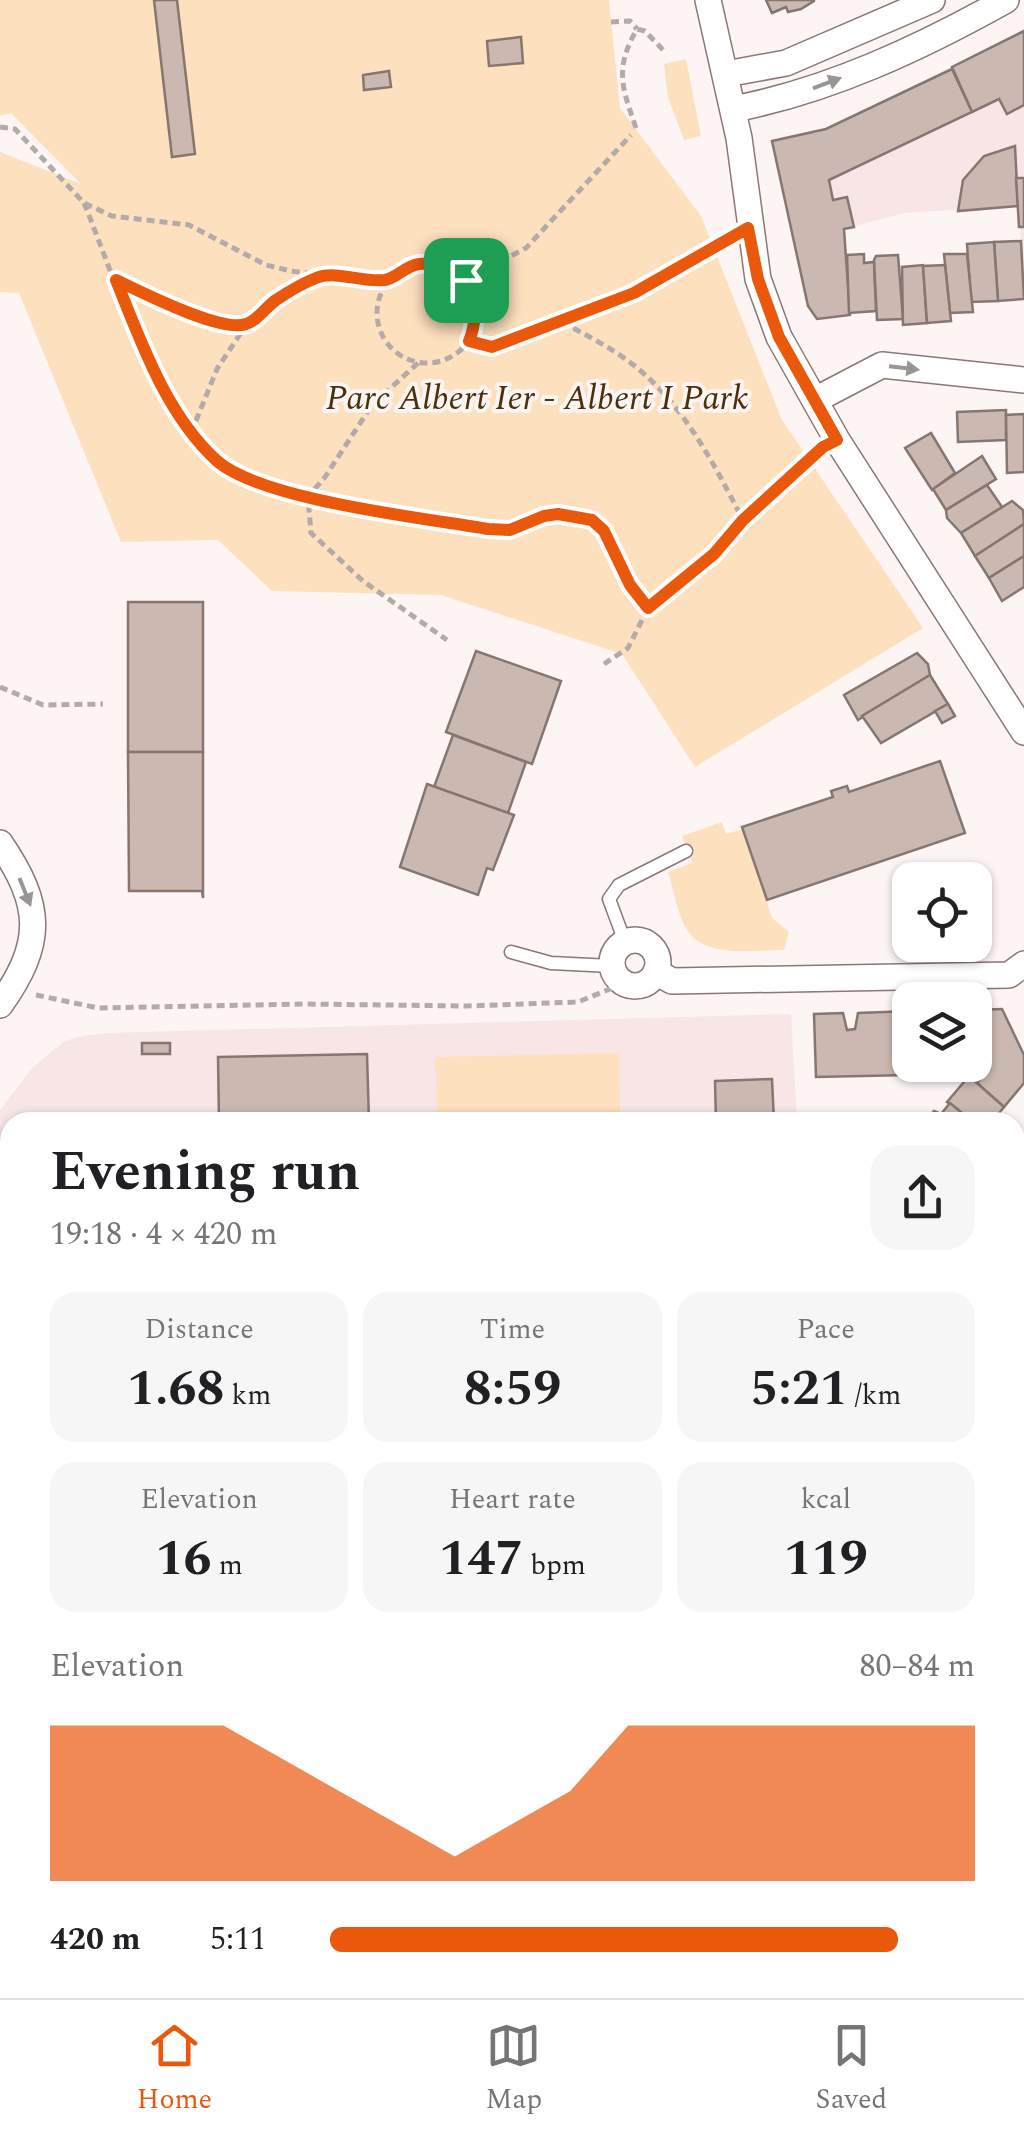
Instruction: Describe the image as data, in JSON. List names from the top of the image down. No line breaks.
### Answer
{"parks":["Parc Albert Ier - Albert I Park"],"page":{"heading":["Evening run","19:18 · 4 × 420 m"],"stats":[["Distance","1.68 km"],["Time","8:59"],["Pace","5:21 /km"],["Elevation","16 m"],["Heart rate","147 bpm"],["kcal","119"]],"chart":["Elevation","80–84 m"],"list":[{"name":"420 m","note":"5:11"}],"tabs":["Home","Map","Saved"]}}
